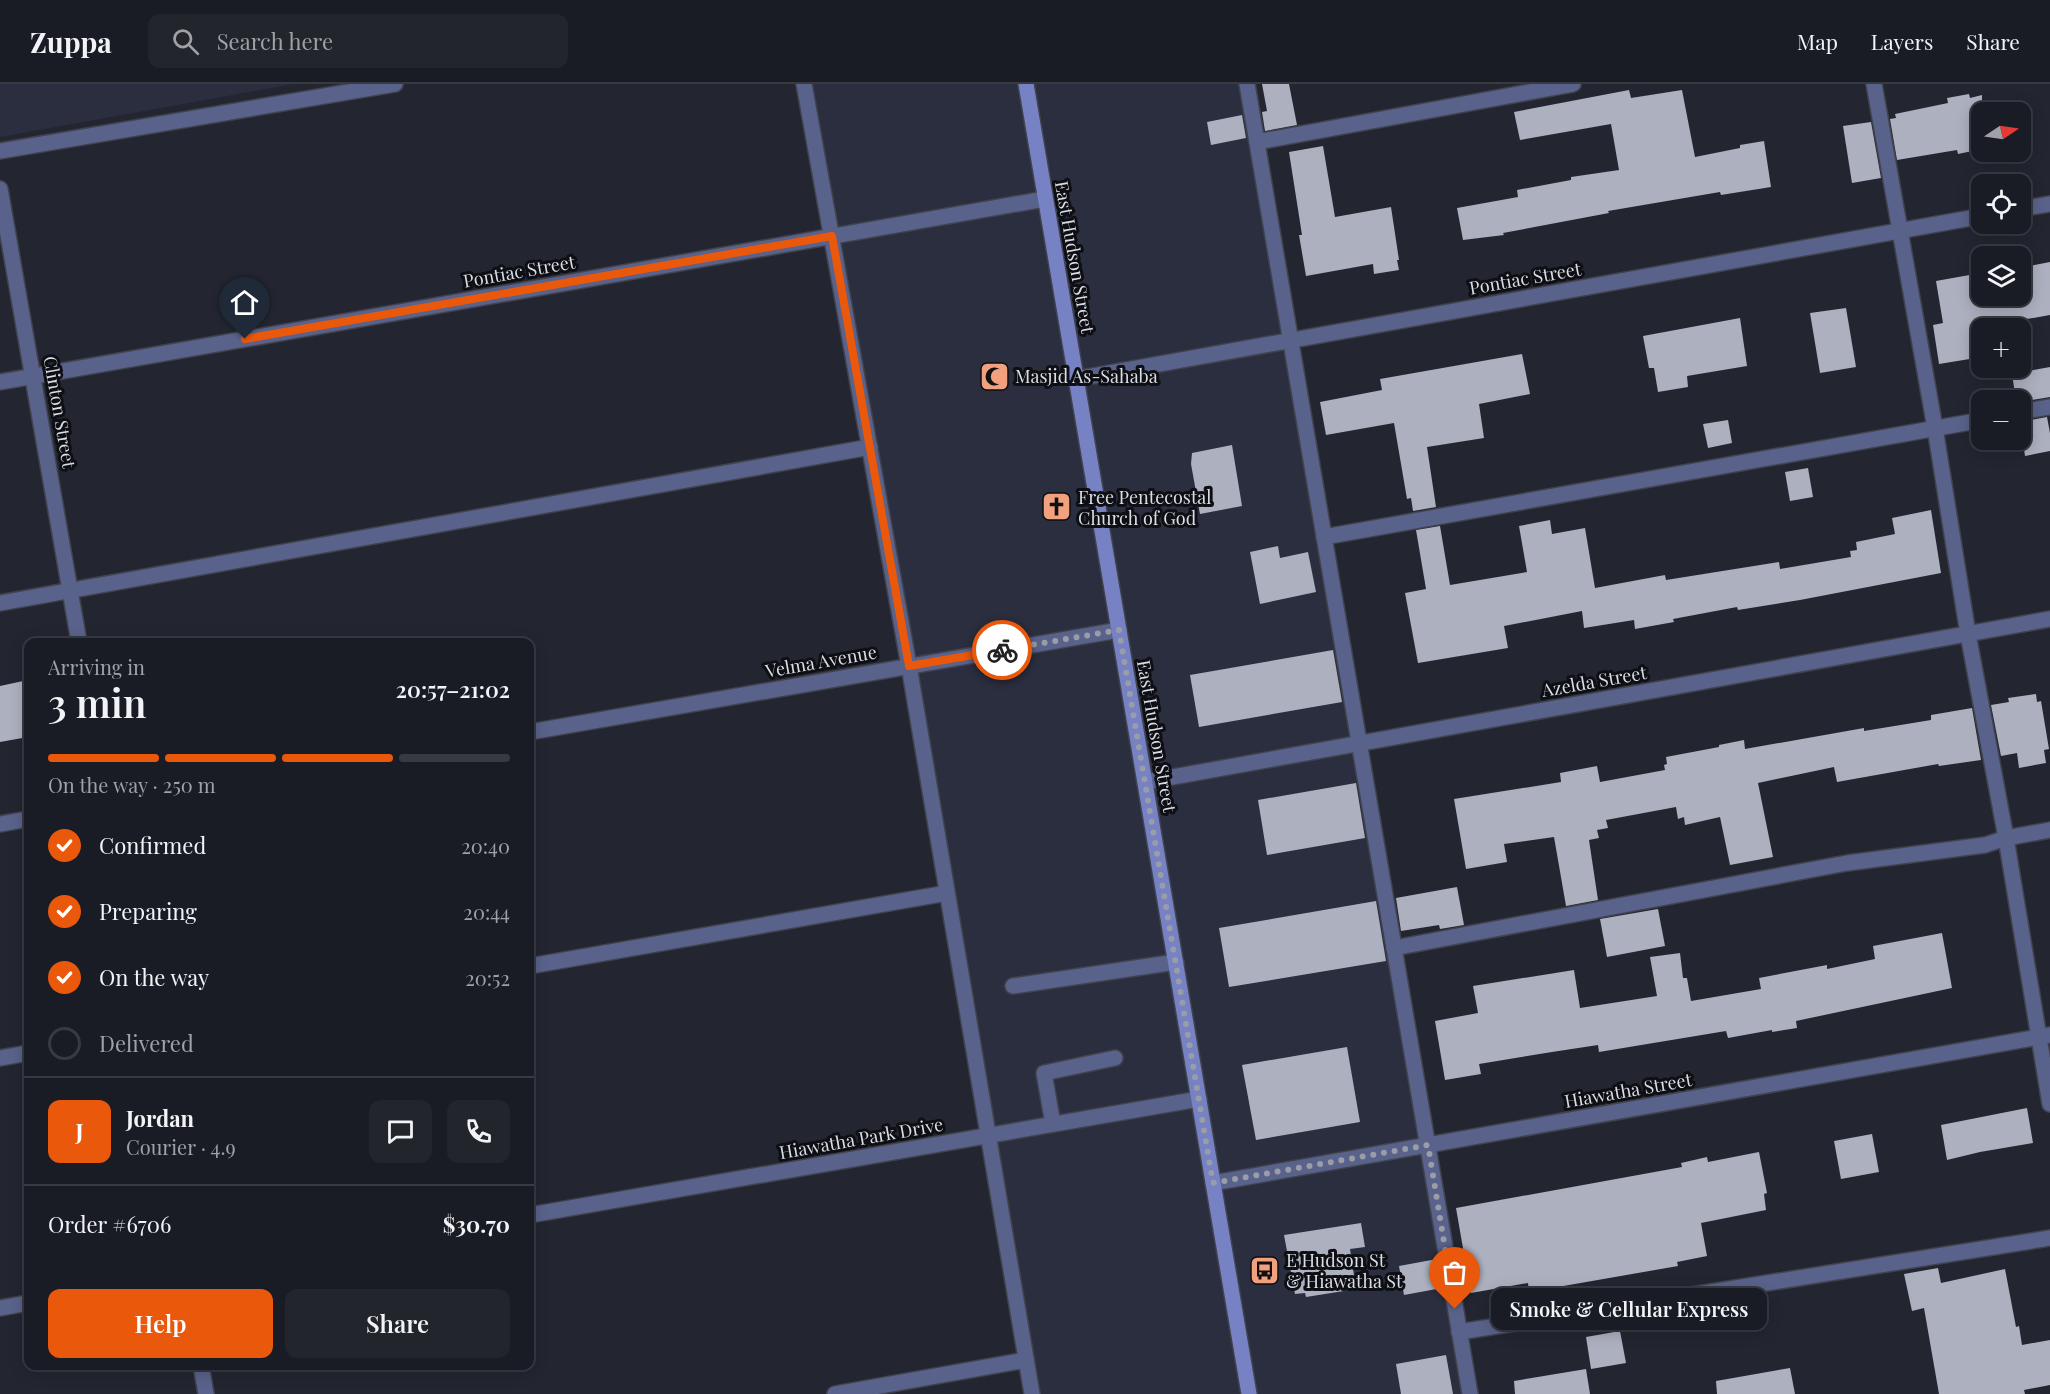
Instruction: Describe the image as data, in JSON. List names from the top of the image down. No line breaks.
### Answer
{"streets":{"main road":["East Hudson Street"],"street":["Pontiac Street","Clinton Street","Velma Avenue","Azelda Street","Hiawatha Street","Hiawatha Park Drive"]},"crossings":[["East Hudson Street","Pontiac Street"],["East Hudson Street","Velma Avenue"],["East Hudson Street","Azelda Street"],["East Hudson Street","Hiawatha Street"],["East Hudson Street","Hiawatha Park Drive"],["Pontiac Street","Clinton Street"]],"places":{"mosque":["Masjid As-Sahaba"],"church":["Free Pentecostal Church of God"],"bus stop":["E Hudson St & Hiawatha St"],"other":["Smoke & Cellular Express"]},"north":"right","page":{"header":"Zuppa","search":"Search here","nav":["Map","Layers","Share"],"map_buttons":["+","−"],"heading":["3 min","Arriving in","20:57–21:02"],"panel":["Jordan","Courier · 4.9","Order #6706","$30.70"],"bar":"On the way · 250 m","list":[["Confirmed","20:40"],["Preparing","20:44"],["On the way","20:52"],"Delivered"],"round":"J","buttons":["Help","Share"],"bubble":"Smoke & Cellular Express"}}
